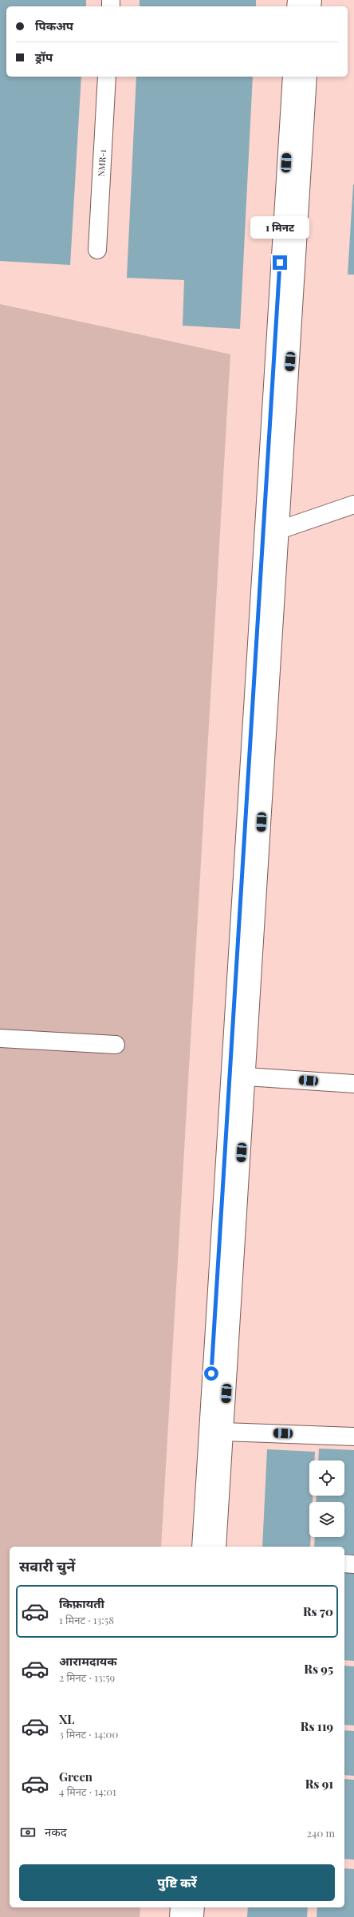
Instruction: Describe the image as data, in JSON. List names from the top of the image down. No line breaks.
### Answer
{"streets":{"street":["NMR-1"]},"page":{"banner":["पिकअप","ड्रॉप"],"bubble":"1 मिनट","heading":"सवारी चुनें","list":[{"name":"किफ़ायती","note":"1 मिनट · 13:58","value":"Rs 70"},{"name":"आरामदायक","note":"2 मिनट · 13:59","value":"Rs 95"},{"name":"XL","note":"3 मिनट · 14:00","value":"Rs 119"},{"name":"Green","note":"4 मिनट · 14:01","value":"Rs 91"}],"pay":["नकद","240 m"],"buttons":"पुष्टि करें"}}
